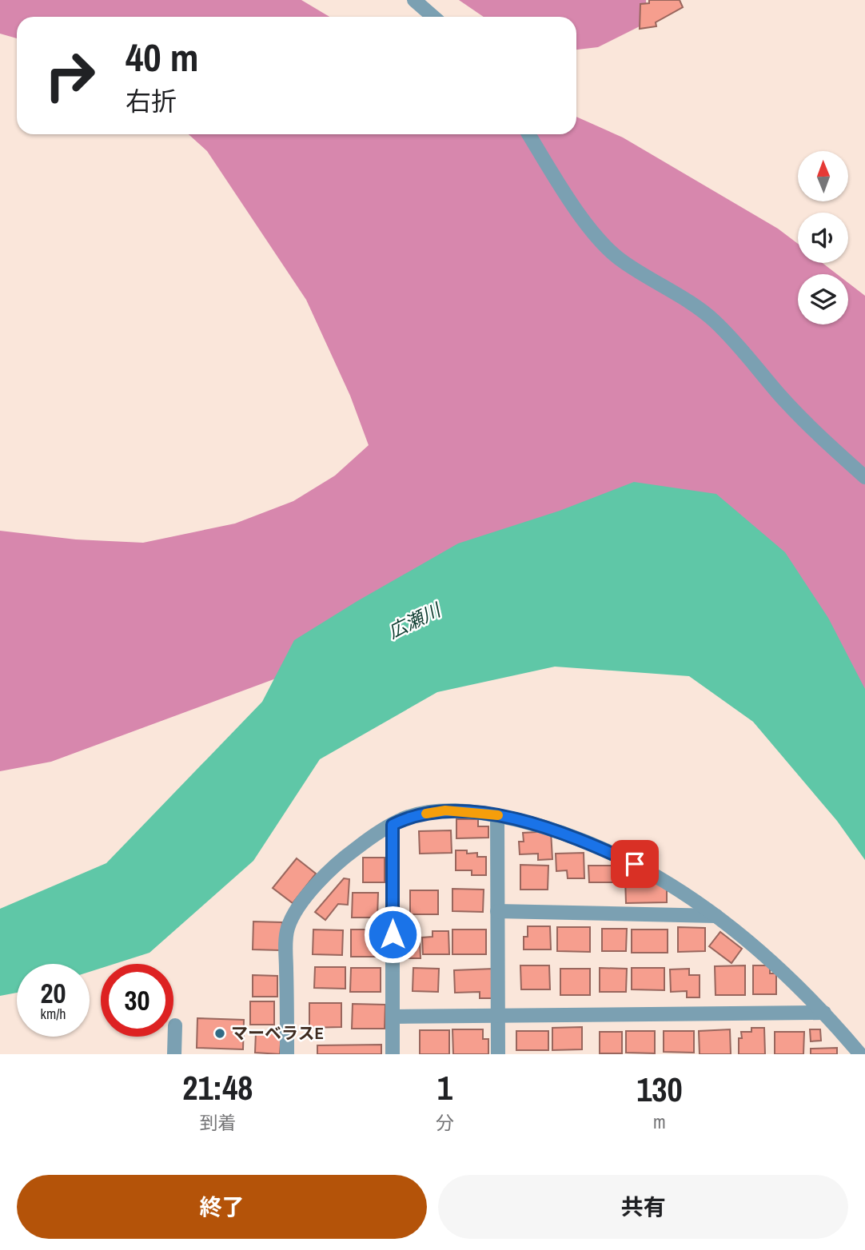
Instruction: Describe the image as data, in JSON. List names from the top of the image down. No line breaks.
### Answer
{"water":["広瀬川"],"places":["マーベラスE"],"north":"top","page":{"turn":["40 m","右折"],"speed":"20 km/h","limit":"30","eta":["21:48","到着","1","分","130","m"],"buttons":["終了","共有"]}}
